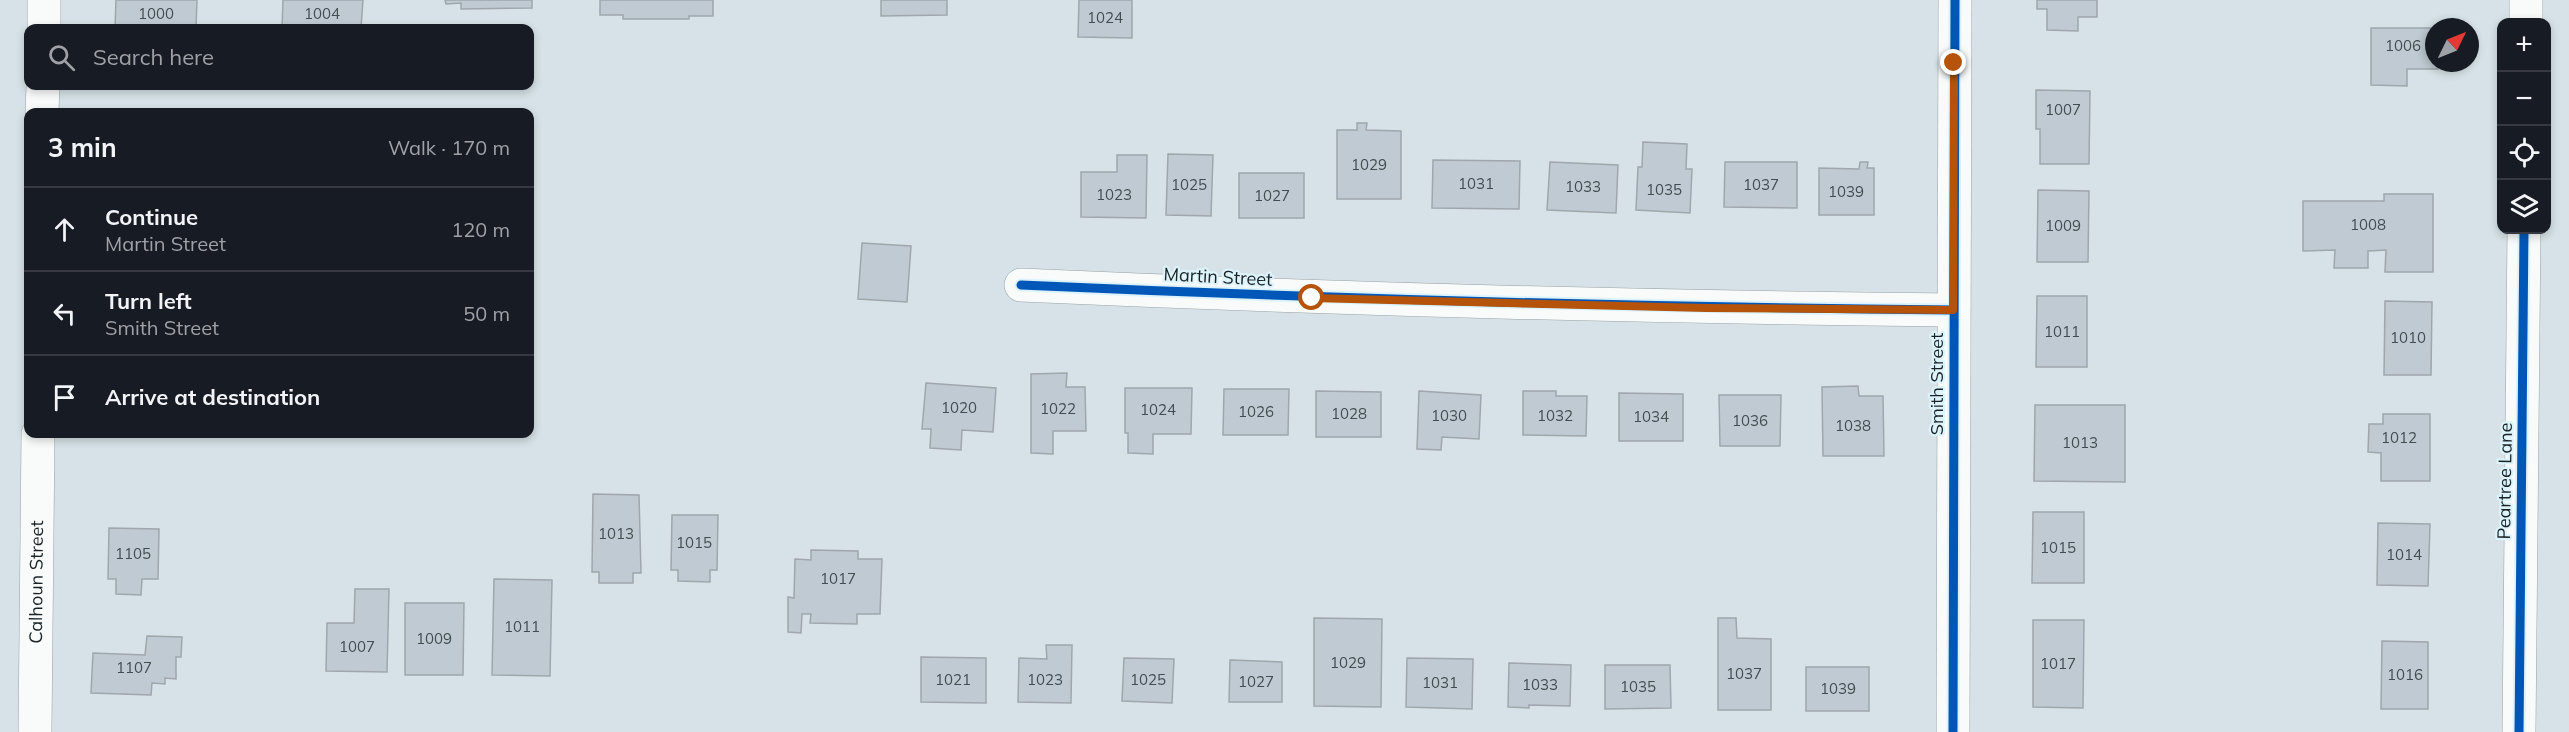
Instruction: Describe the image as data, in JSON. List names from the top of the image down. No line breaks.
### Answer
{"streets":{"street":["Martin Street","Smith Street","Peartree Lane","Calhoun Street"]},"crossings":[["Martin Street","Smith Street"]],"house_numbers":["1000","1004","1024","1006","1007","1029","1031","1025","1037","1033","1035","1039","1023","1027","1008","1009","1011","1010","1020","1022","1024","1026","1028","1030","1032","1034","1036","1038","1012","1013","1013","1015","1015","1105","1014","1017","1011","1009","1007","1029","1017","1107","1037","1016","1021","1023","1025","1027","1031","1033","1035","1039"],"north":"top right","page":{"map_buttons":["+","−"],"search":"Search here","heading":["3 min","Walk · 170 m"],"list":[["Continue","Martin Street","120 m"],["Turn left","Smith Street","50 m"],"Arrive at destination"]}}
